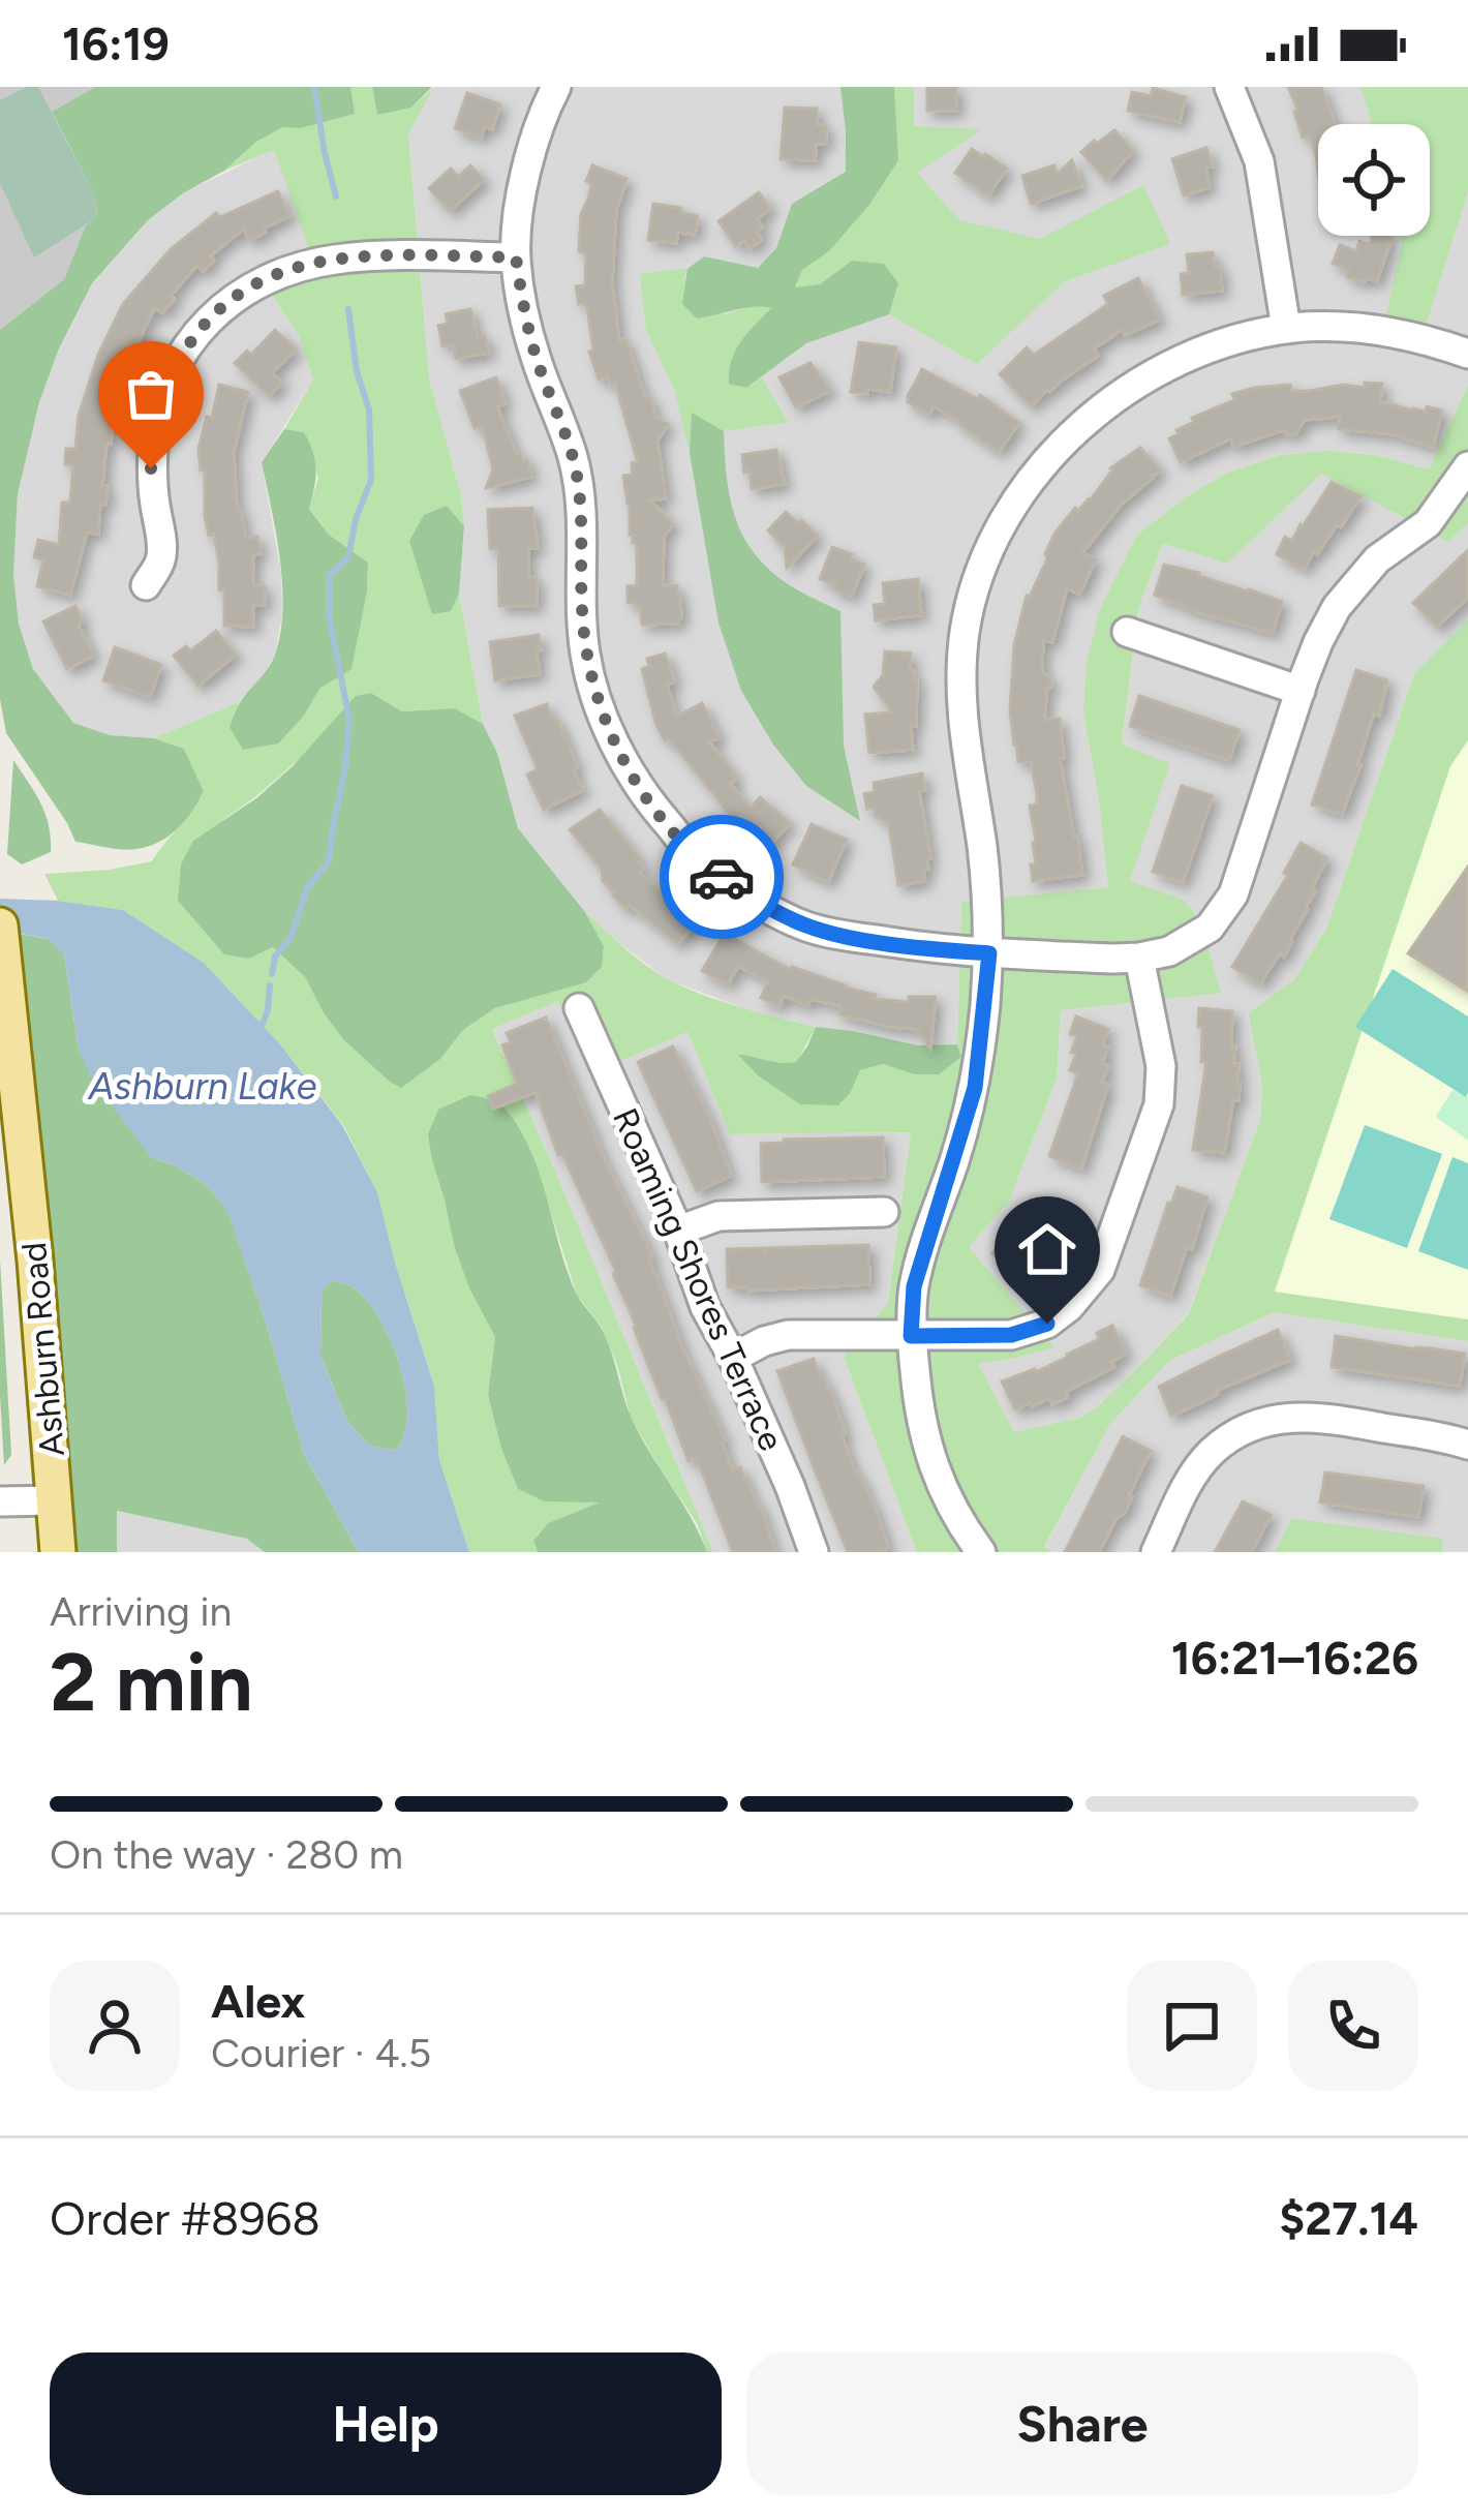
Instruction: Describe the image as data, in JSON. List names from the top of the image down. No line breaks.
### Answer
{"streets":{"main road":["Ashburn Road"],"street":["Roaming Shores Terrace"]},"water":["Ashburn Lake"],"page":{"status":"16:19","heading":["2 min","Arriving in","16:21–16:26"],"panel":["Alex","Courier · 4.5","Order #8968","$27.14"],"bar":"On the way · 280 m","buttons":["Help","Share"]}}
